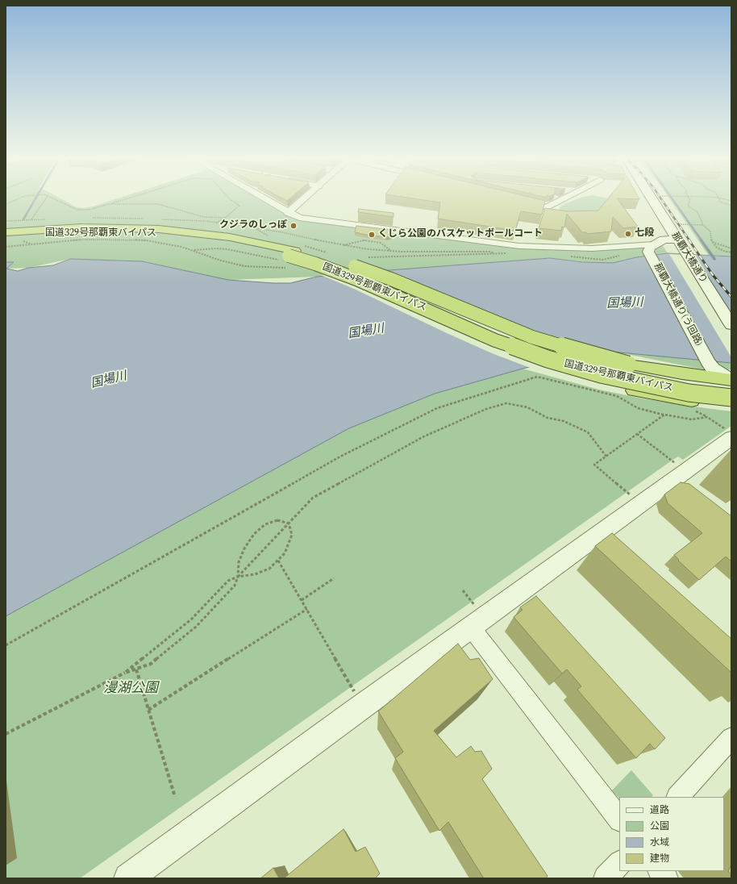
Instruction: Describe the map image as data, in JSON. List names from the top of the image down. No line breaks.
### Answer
{"streets":{"highway":["国道329号那覇東バイパス"],"main road":["那覇大橋通り","那覇大橋通り(う回路)"]},"water":["国場川"],"parks":["漫湖公園"],"places":["クジラのしっぽ","七段","くじら公園のバスケットボールコート"],"legend":["道路","公園","水域","建物"]}
